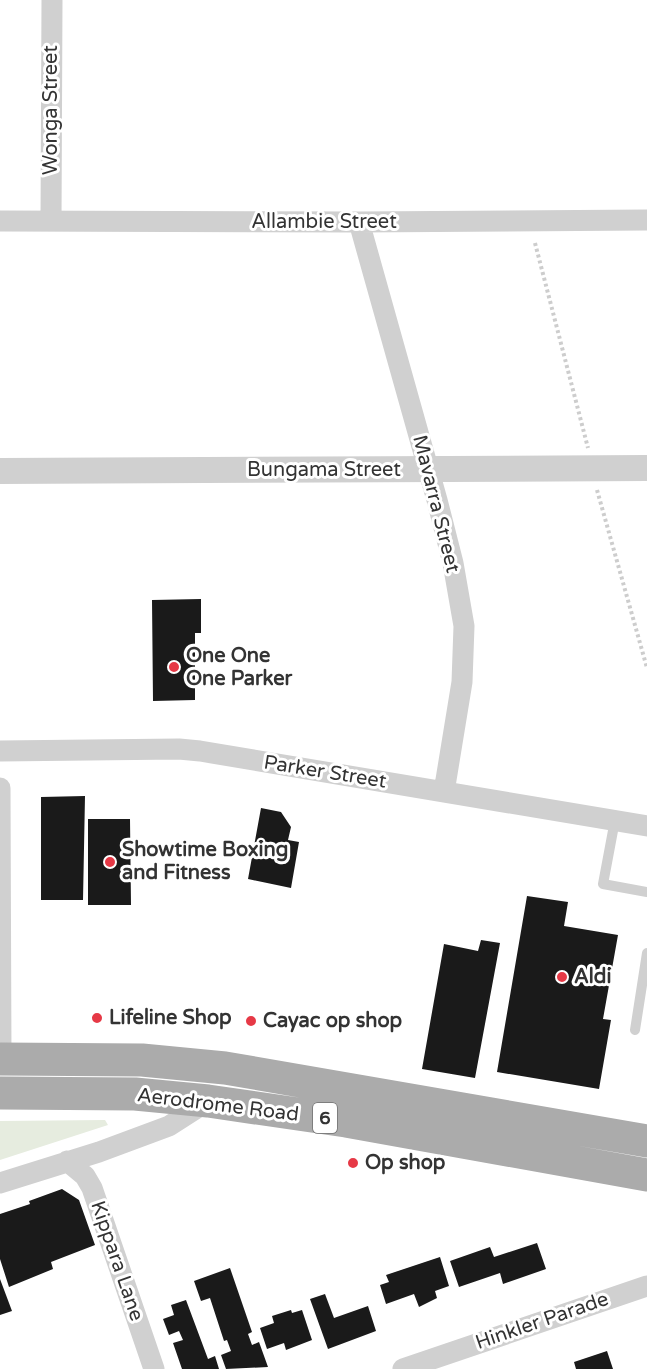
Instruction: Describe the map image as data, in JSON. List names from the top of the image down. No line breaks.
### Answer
{"streets":{"main road":["Aerodrome Road","6"],"street":["Wonga Street","Allambie Street","Bungama Street","Mavarra Street","Parker Street","Kippara Lane","Hinkler Parade"]},"crossings":[["Wonga Street","Allambie Street"],["Allambie Street","Mavarra Street"],["Bungama Street","Mavarra Street"],["Mavarra Street","Parker Street"]],"places":["One One One Parker","Showtime Boxing and Fitness","Aldi","Lifeline Shop","Cayac op shop","Op shop"]}
